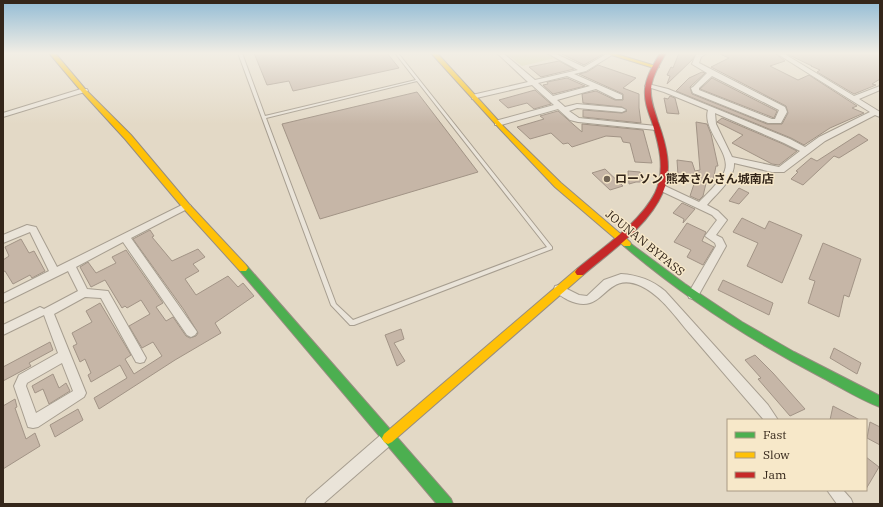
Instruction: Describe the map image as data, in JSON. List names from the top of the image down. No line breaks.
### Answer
{"streets":{"main road":["JOUNAN BYPASS"]},"places":["ローソン 熊本さんさん城南店"],"legend":["Fast","Slow","Jam"]}
